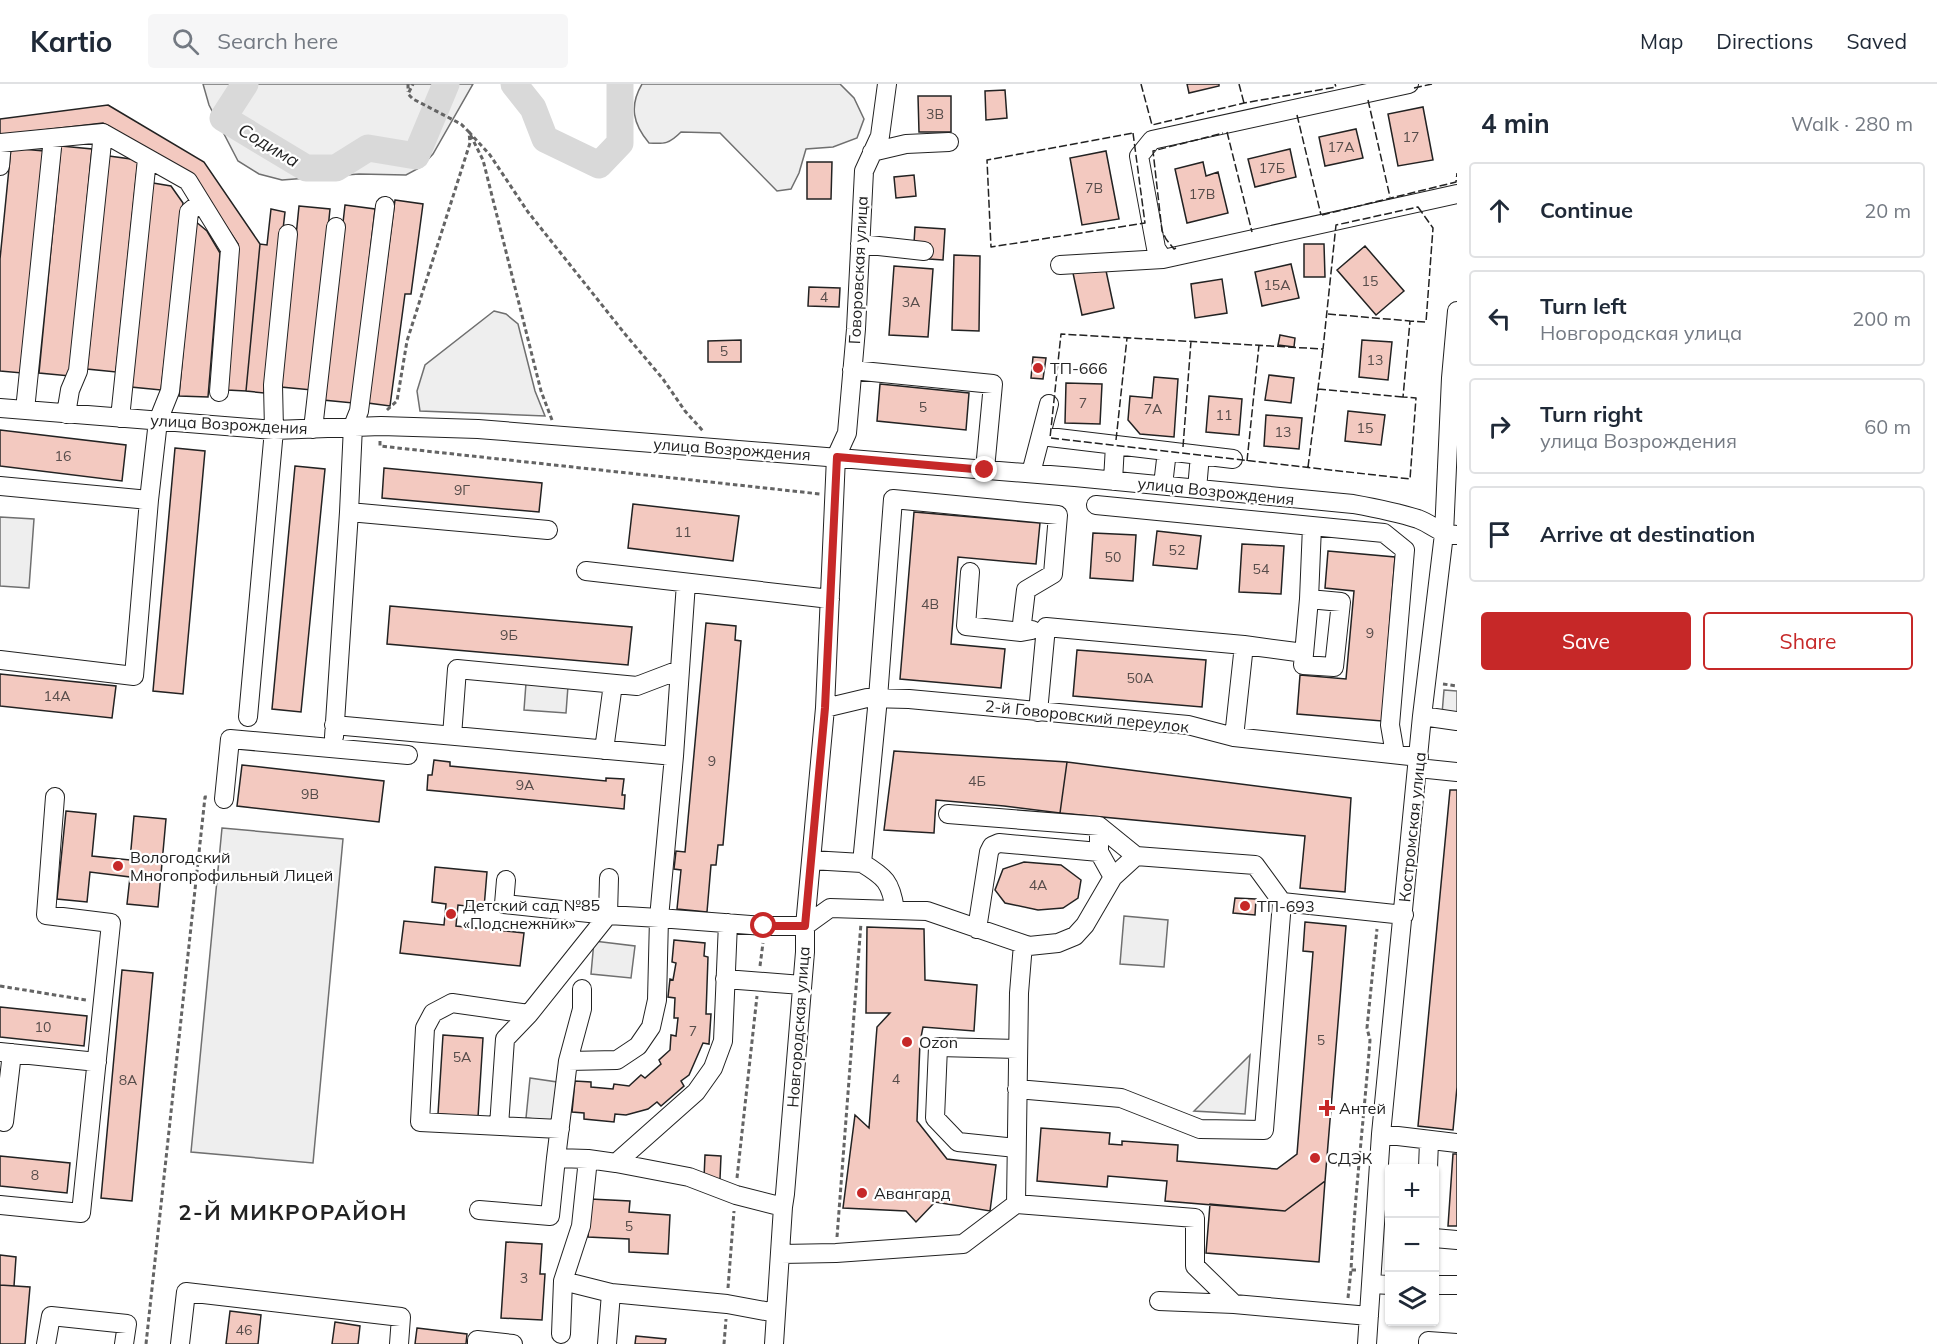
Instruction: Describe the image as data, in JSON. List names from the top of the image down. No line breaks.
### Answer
{"streets":{"street":["Говоровская улица","улица Возрождения","2-й Говоровский переулок","Костромская улица","Новгородская улица"]},"crossings":[["Говоровская улица","улица Возрождения"],["Говоровская улица","Новгородская улица"],["улица Возрождения","Костромская улица"],["улица Возрождения","Новгородская улица"],["2-й Говоровский переулок","Костромская улица"],["2-й Говоровский переулок","Новгородская улица"]],"districts":["2-Й МИКРОРАЙОН"],"water":["Содима"],"places":{"other":["ТП-666","Вологодский Многопрофильный Лицей","ТП-693","Детский сад №85 «Подснежник»","Ozon","СДЭК","Авангард"],"health":["Антей"]},"house_numbers":["3В","17","17А","17Б","7В","17В","15","15А","4","3А","5","13","7","5","7А","11","15","13","16","9Г","11","52","50","54","4В","9","9Б","50А","14А","9","4Б","9А","9В","4А","10","7","5","5А","4","8А","8","5","3","46"],"page":{"header":"Kartio","search":"Search here","nav":["Map","Directions","Saved"],"heading":["4 min","Walk · 280 m"],"list":[["Continue","20 m"],["Turn left","Новгородская улица","200 m"],["Turn right","улица Возрождения","60 m"],"Arrive at destination"],"buttons":["Save","Share"],"map_buttons":["+","−"]}}
